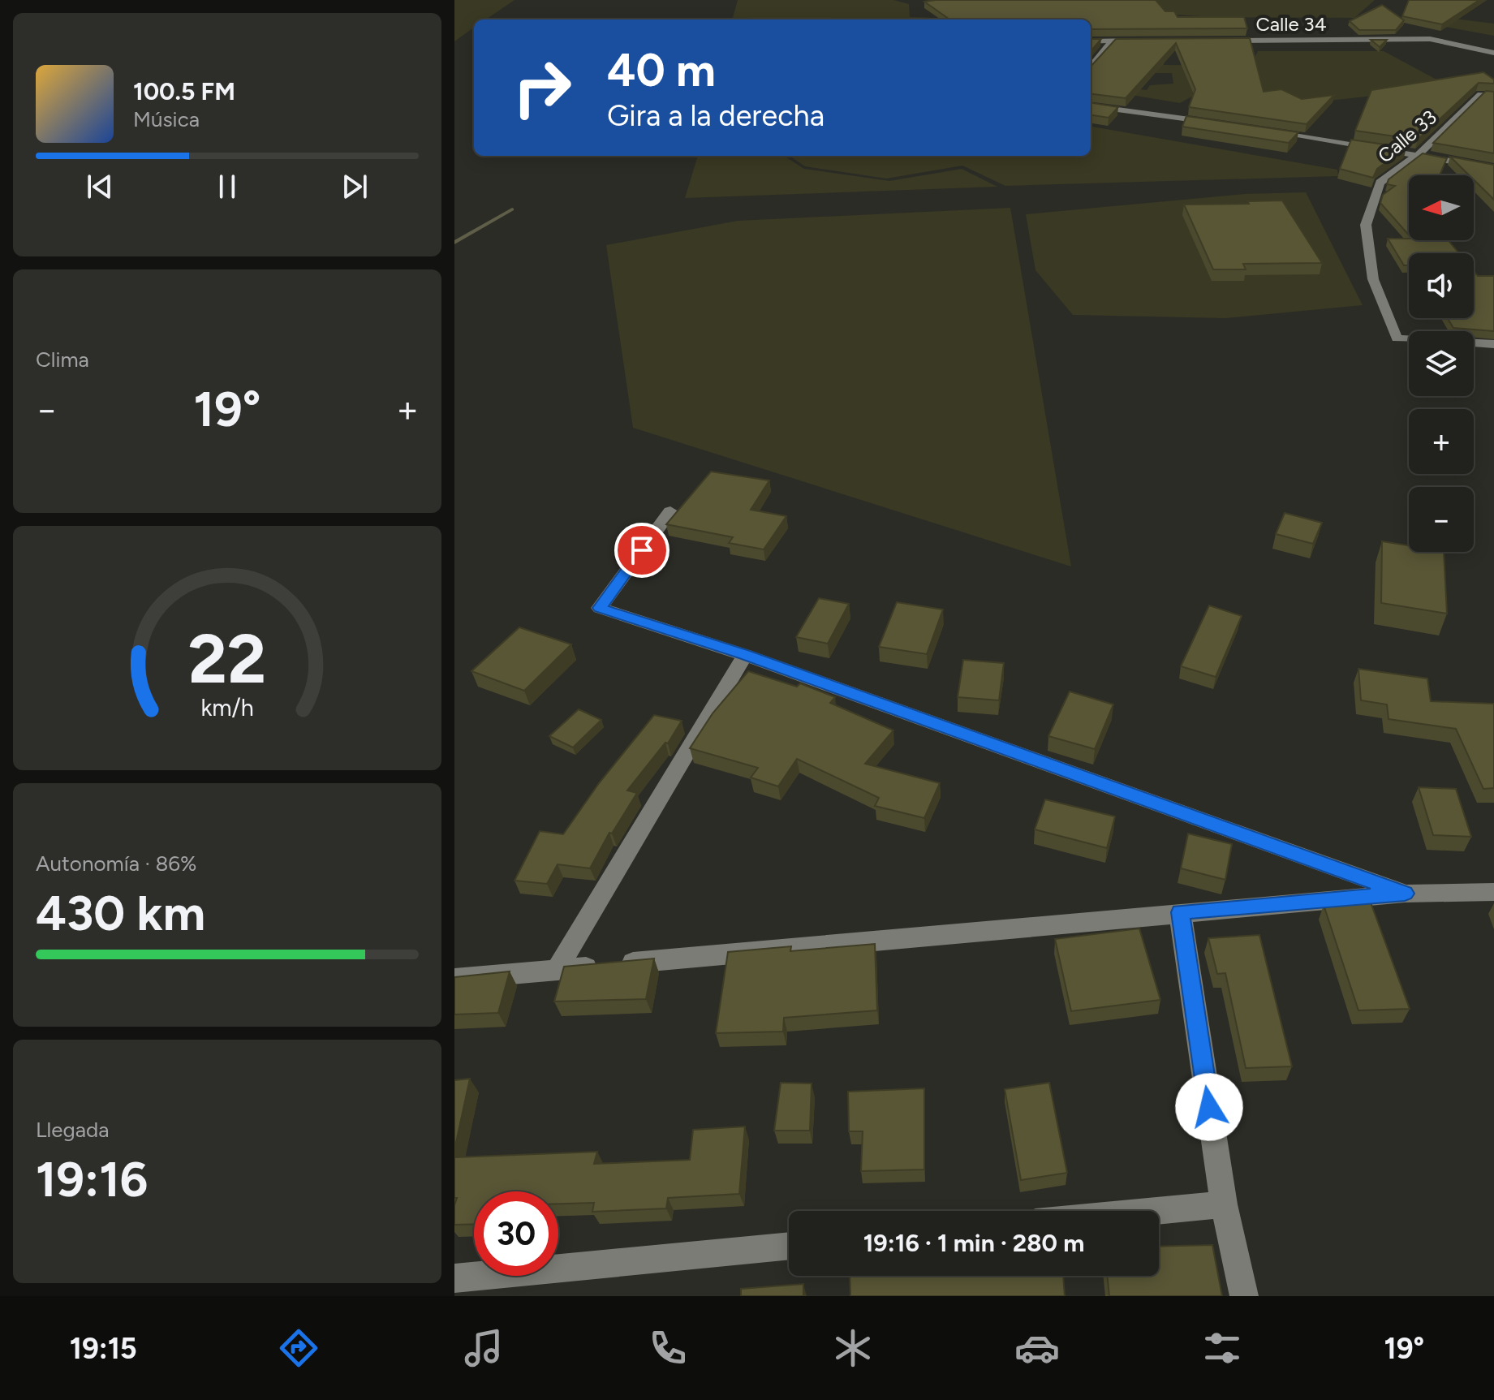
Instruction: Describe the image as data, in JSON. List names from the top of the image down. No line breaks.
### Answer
{"streets":{"street":["Calle 34","Calle 33"]},"north":"left","page":{"turn":["40 m","Gira a la derecha"],"song":["100.5 FM","Música"],"map_buttons":["+","−"],"tile":["Clima",["Autonomía · 86%","430 km"],["Llegada","19:16"]],"heat":["−","19°","+"],"limit":"30","trip":"19:16 · 1 min · 280 m","tabs":["19:15","19°"],"gauge":["22","km/h"]}}
